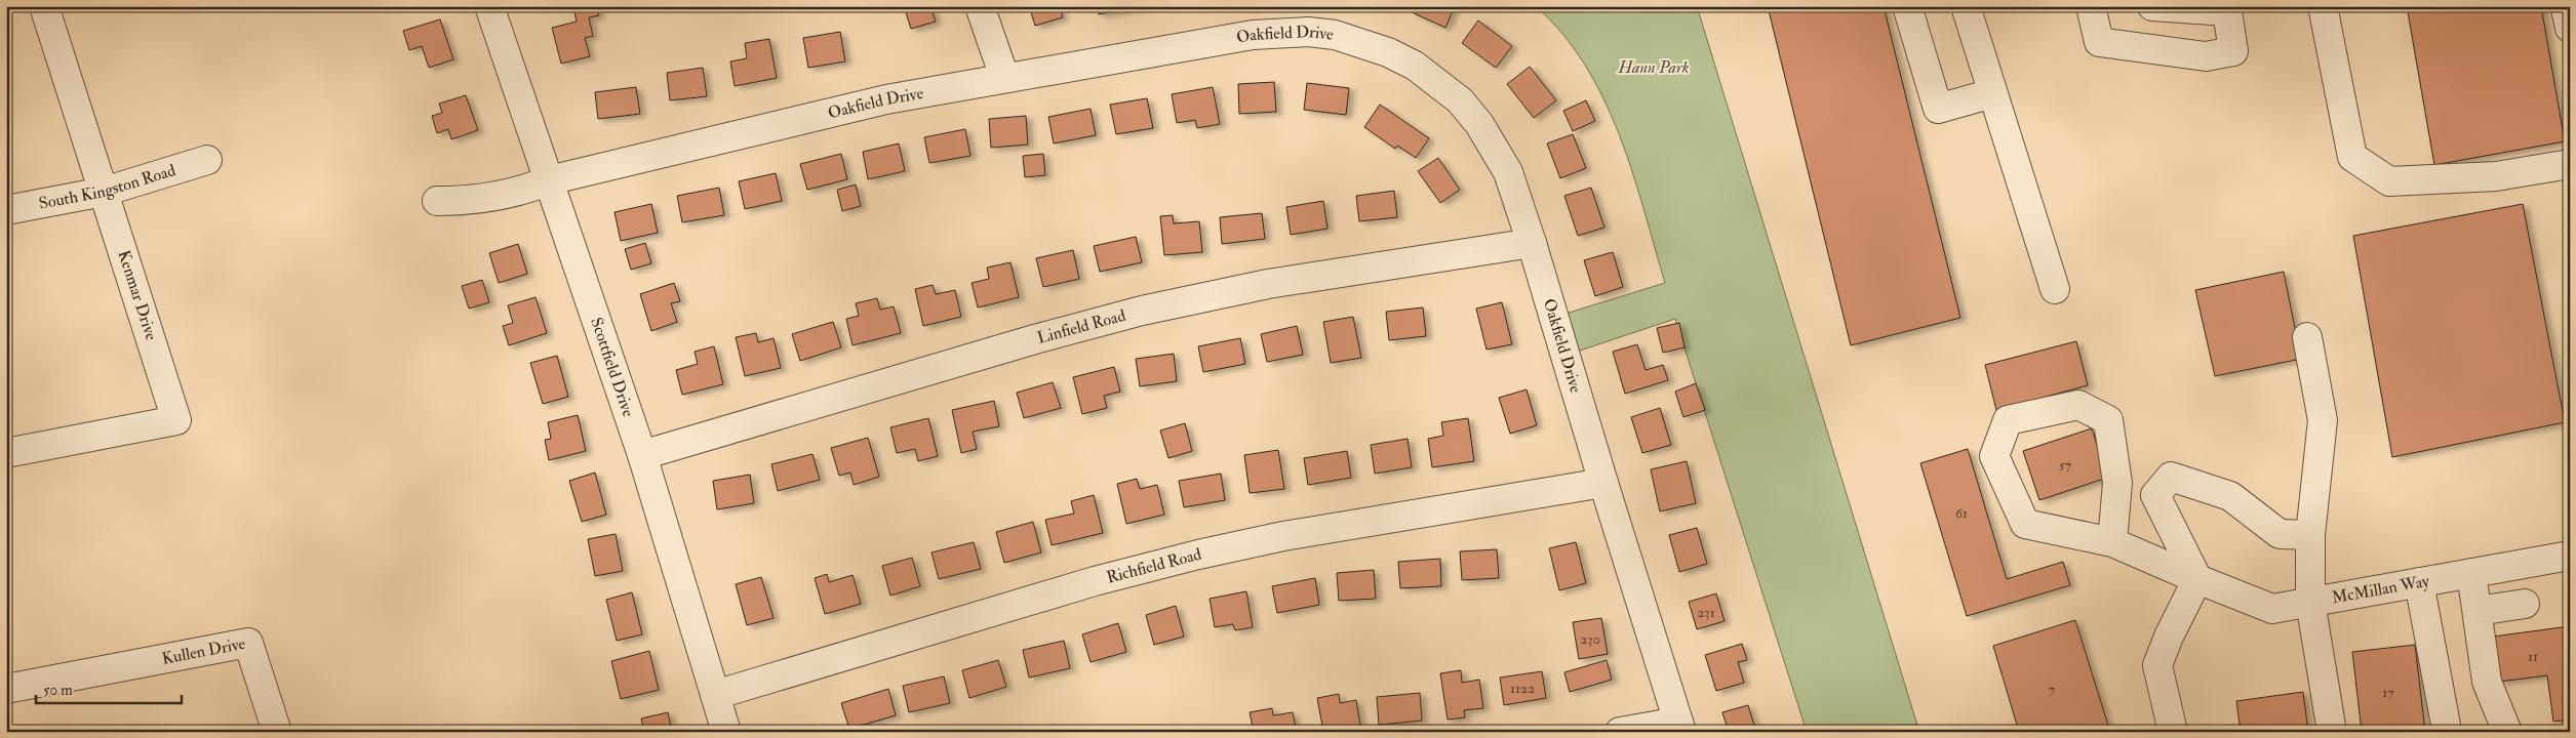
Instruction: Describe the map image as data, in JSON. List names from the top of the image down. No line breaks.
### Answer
{"streets":{"street":["Oakfield Drive","South Kingston Road","Kenmar Drive","Linfield Road","Scottfield Drive","Richfield Road","McMillan Way","Kullen Drive"]},"crossings":[["Oakfield Drive","Linfield Road"],["Oakfield Drive","Scottfield Drive"],["Oakfield Drive","Richfield Road"],["South Kingston Road","Kenmar Drive"],["Linfield Road","Scottfield Drive"],["Scottfield Drive","Richfield Road"]],"parks":["Hann Park"],"house_numbers":["57","61","231","230","11","1122","7","17"],"scale_bar":"50 m"}
